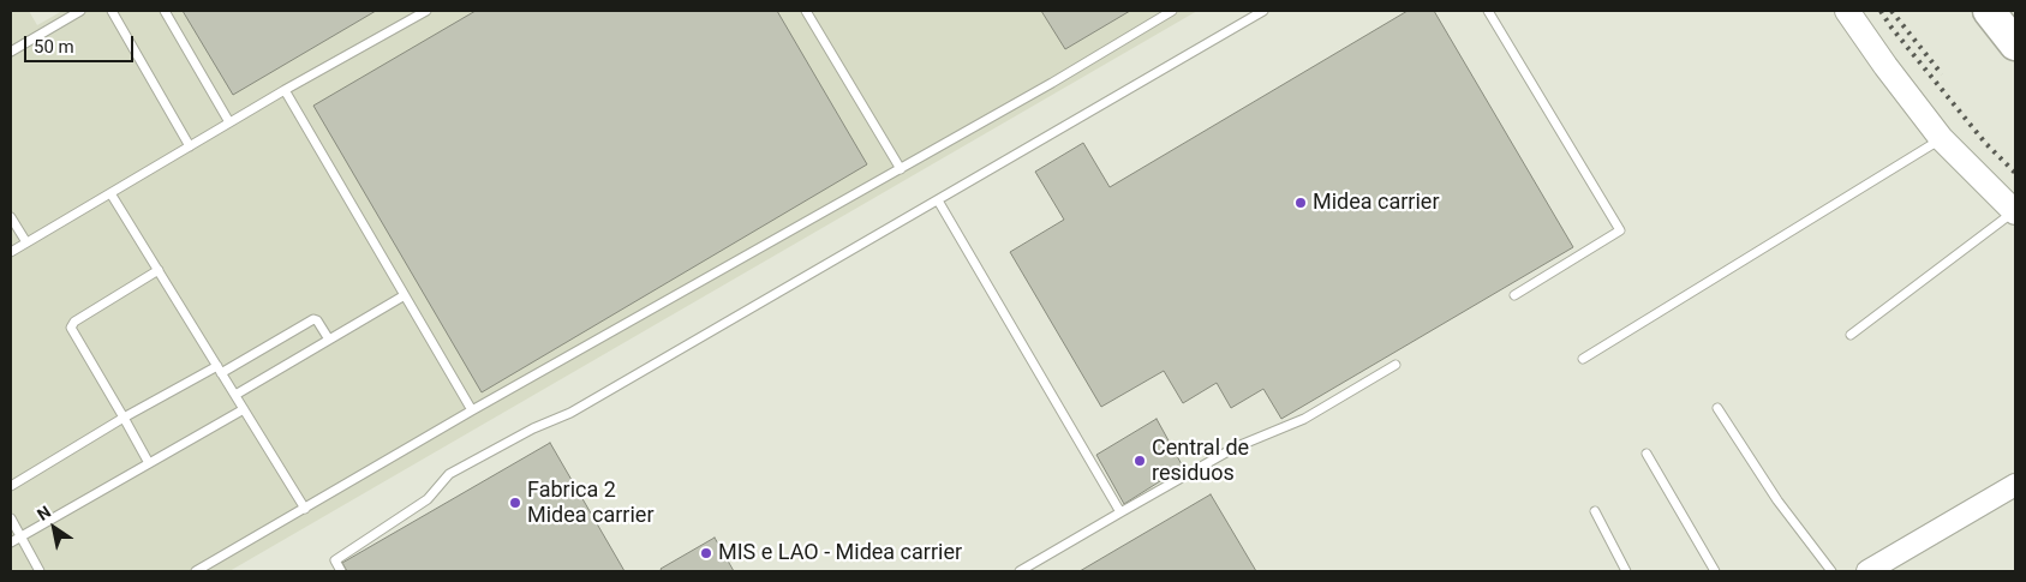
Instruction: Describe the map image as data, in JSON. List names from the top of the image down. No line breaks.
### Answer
{"places":["Midea carrier","Central de residuos","Fabrica 2 Midea carrier","MIS e LAO - Midea carrier"],"scale_bar":"50 m","north":"top left"}
